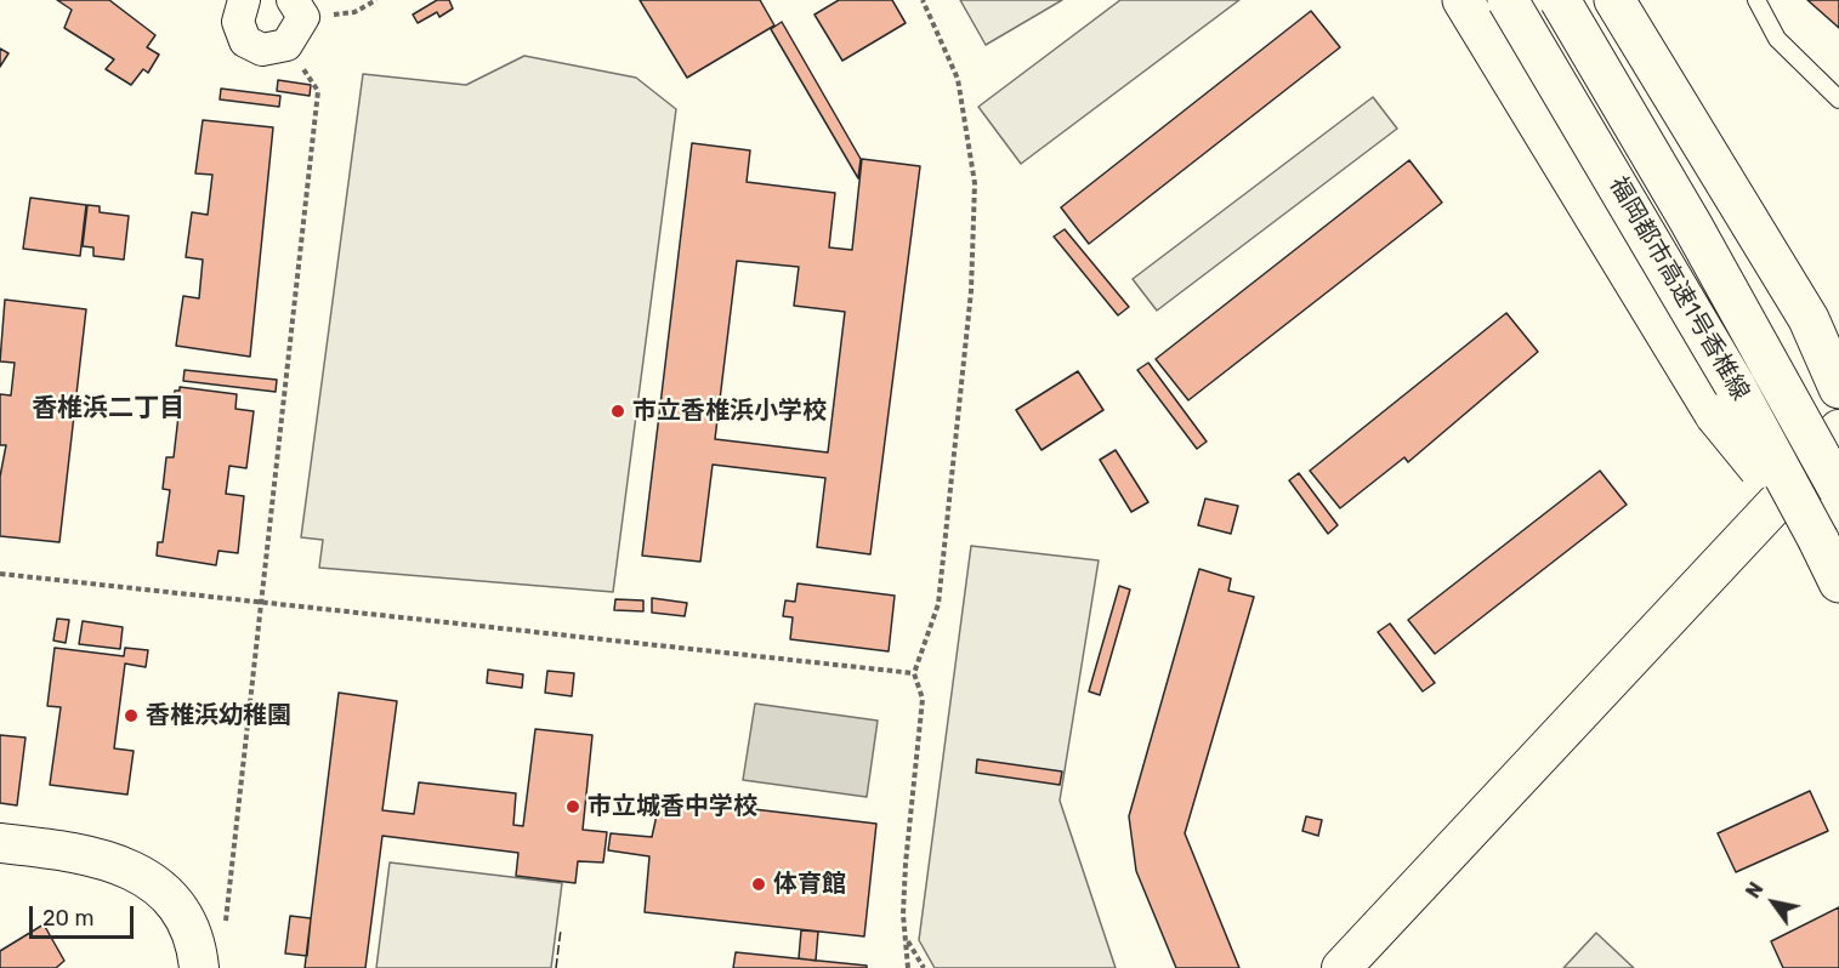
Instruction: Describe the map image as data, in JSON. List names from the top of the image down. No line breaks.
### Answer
{"streets":{"highway":["福岡都市高速1号香椎線"]},"districts":["香椎浜二丁目"],"places":["市立香椎浜小学校","香椎浜幼稚園","市立城香中学校","体育館"],"scale_bar":"20 m","north":"top left"}
